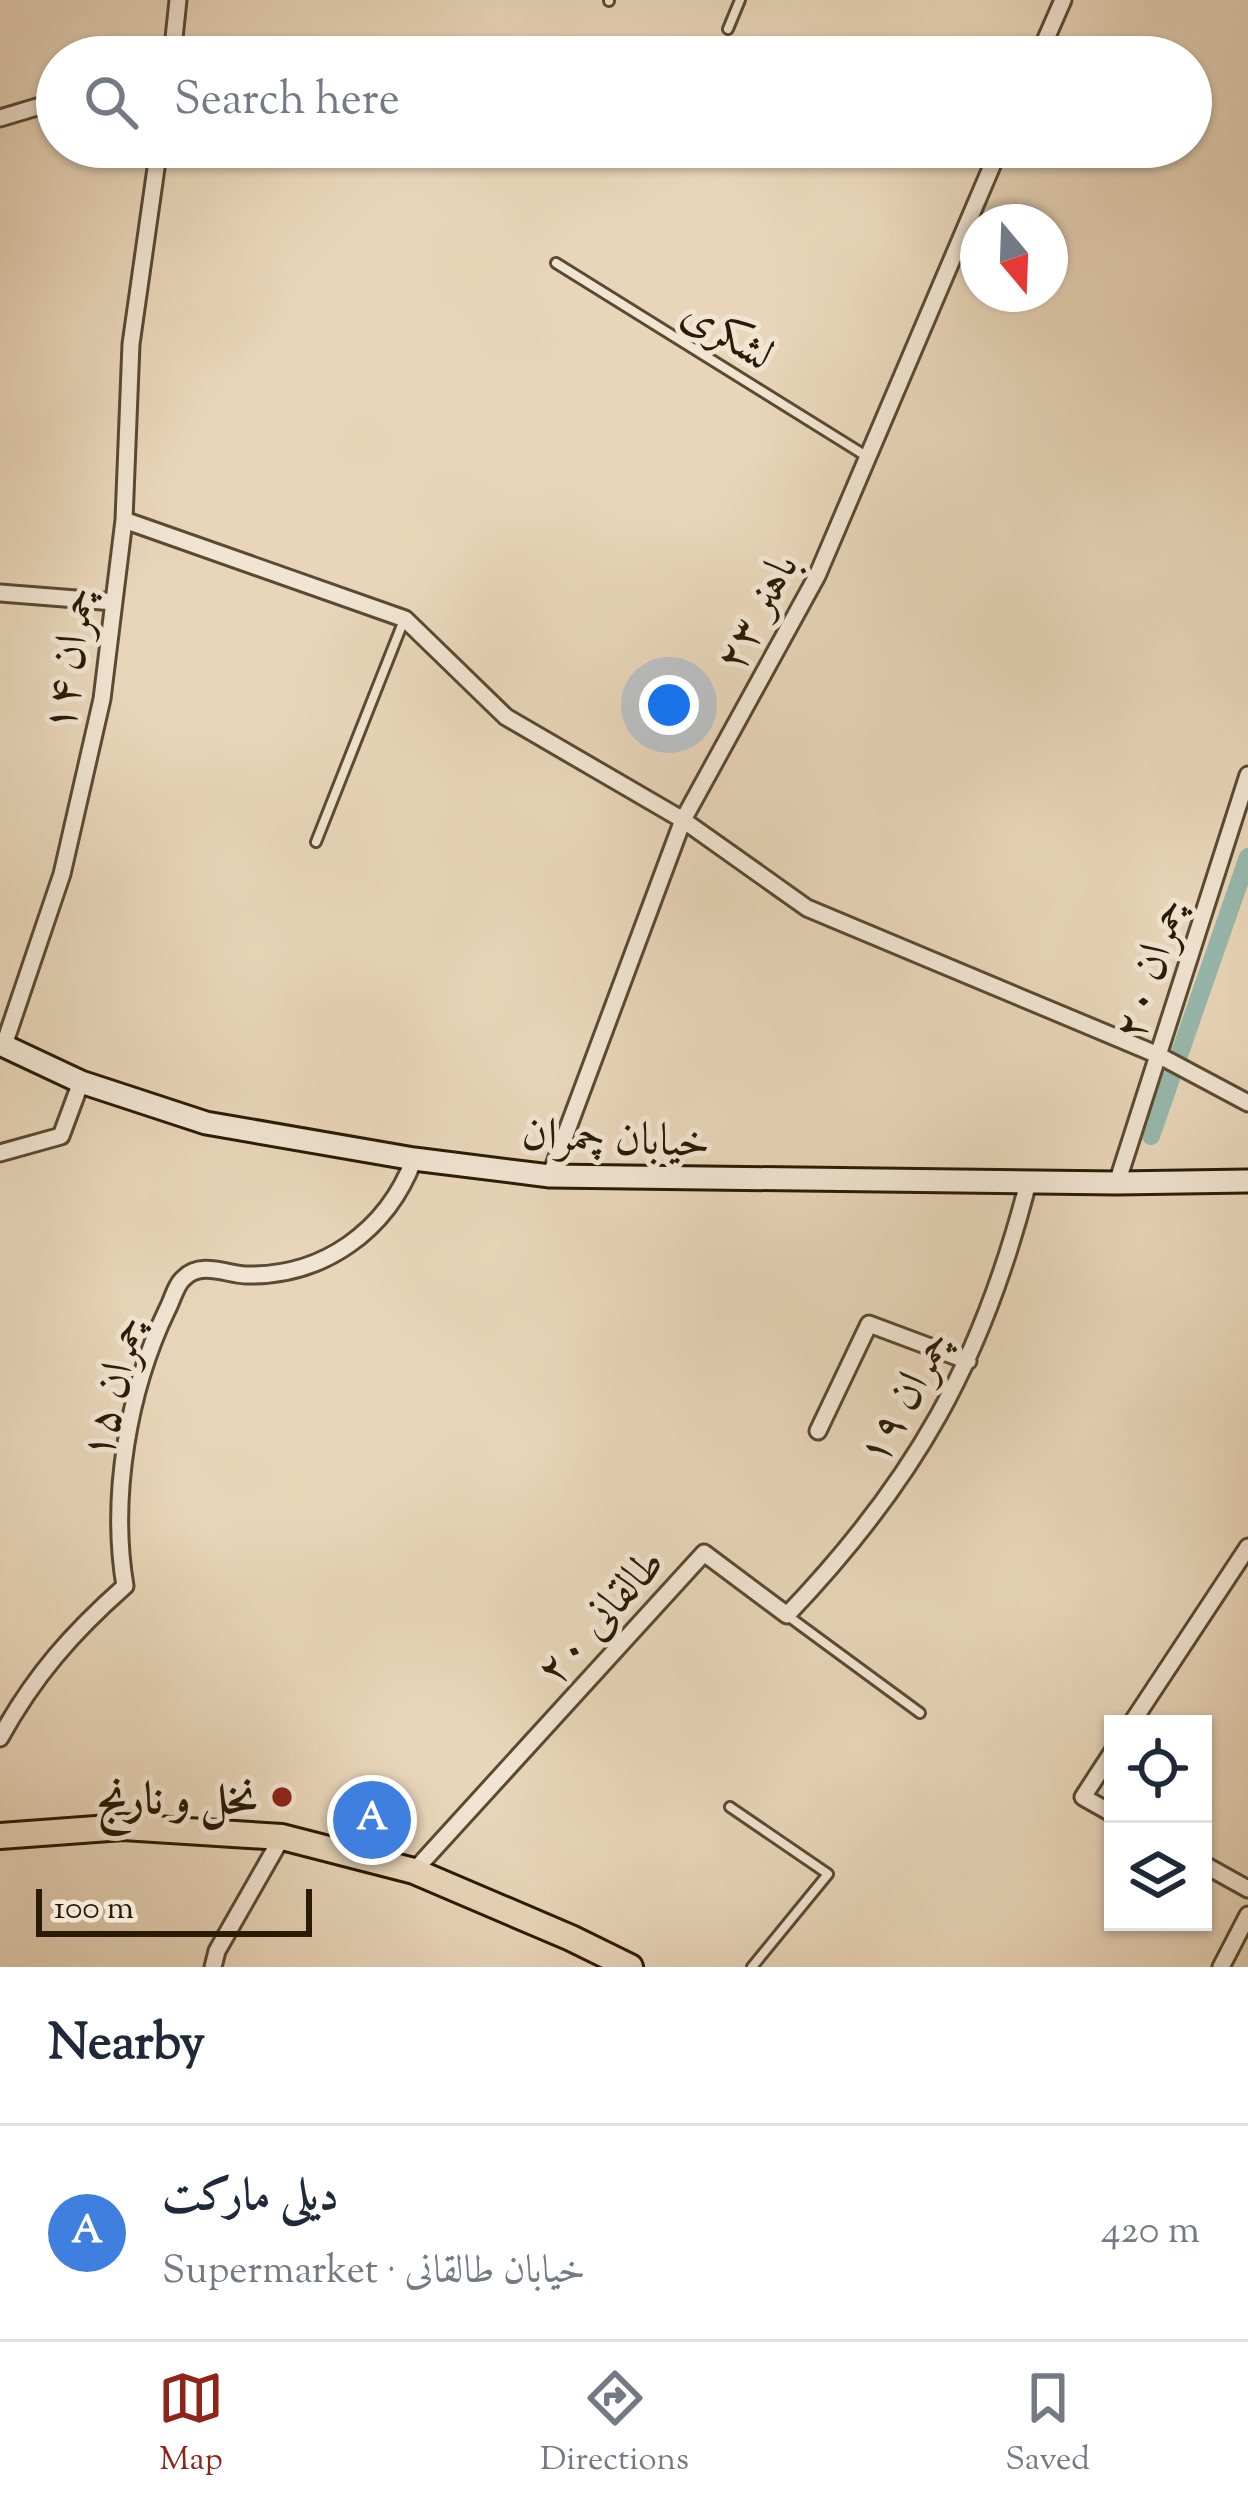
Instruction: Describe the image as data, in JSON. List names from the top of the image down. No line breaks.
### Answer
{"streets":{"main road":["خیابان چمران"],"street":["باهنر ۲۳","چمران ۱۴","چمران ۲۰","چمران ۱۵","چمران ۱۹","طالقانی ۲۰"],"lane":["لشکری"]},"crossings":[["لشکری","باهنر ۲۳"],["باهنر ۲۳","خیابان چمران"],["چمران ۱۴","خیابان چمران"],["چمران ۲۰","خیابان چمران"],["خیابان چمران","چمران ۱۵"],["خیابان چمران","چمران ۱۹"],["چمران ۱۹","طالقانی ۲۰"]],"places":["نخل و نارنج"],"scale_bar":"100 m","north":"bottom","page":{"search":"Search here","pins":"A","scale":"100 m","heading":"Nearby","list":[{"mark":"A","name":"دیلی مارکت","note":"Supermarket · خیابان طالقانی","value":"420 m"}],"nav":["Map","Directions","Saved"]}}
